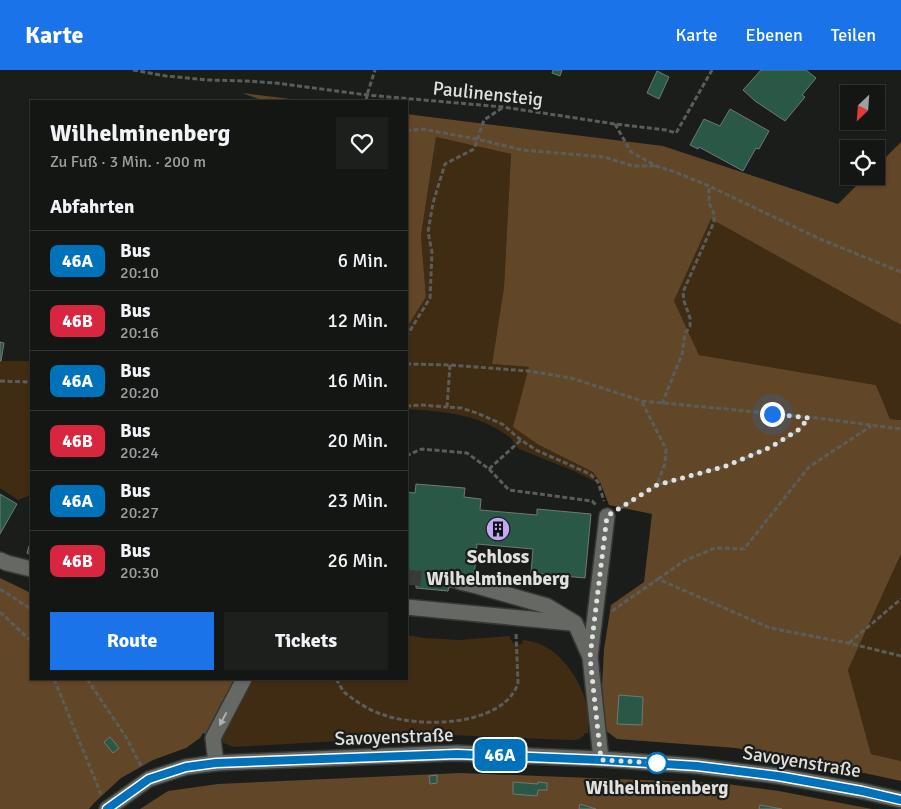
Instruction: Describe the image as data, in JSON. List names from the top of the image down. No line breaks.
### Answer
{"streets":{"street":["Savoyenstraße"],"path":["Paulinensteig"]},"places":{"building":["Schloss Wilhelminenberg"],"other":["Wilhelminenberg"]},"lines":["bus line 46A"],"north":"bottom left","page":{"header":"Karte","nav":["Karte","Ebenen","Teilen"],"on_map":"46A","heading":[["Wilhelminenberg","Zu Fuß · 3 Min. · 200 m"],"Abfahrten"],"list":[{"mark":"46A","name":"Bus","note":"20:10","value":"6 Min."},{"mark":"46B","name":"Bus","note":"20:16","value":"12 Min."},{"mark":"46A","name":"Bus","note":"20:20","value":"16 Min."},{"mark":"46B","name":"Bus","note":"20:24","value":"20 Min."},{"mark":"46A","name":"Bus","note":"20:27","value":"23 Min."},{"mark":"46B","name":"Bus","note":"20:30","value":"26 Min."}],"buttons":["Route","Tickets"]}}
